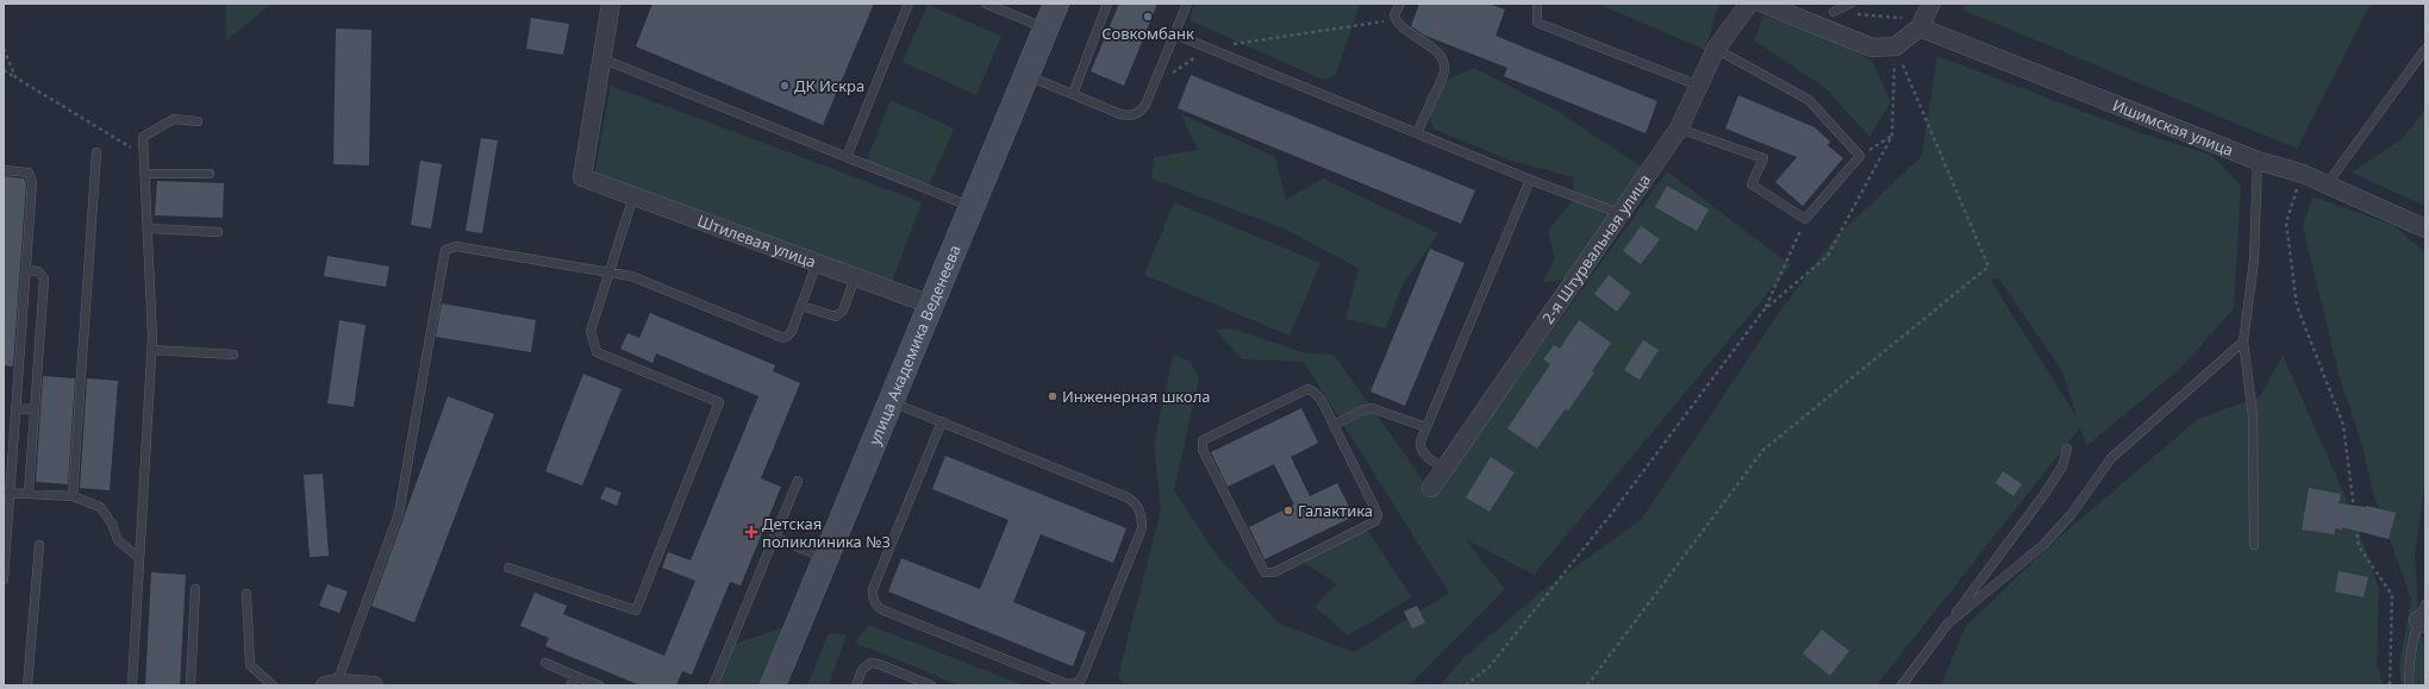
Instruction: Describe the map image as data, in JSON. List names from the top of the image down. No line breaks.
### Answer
{"streets":{"street":["Ишимская улица","Штилевая улица","2-я Штурвальная улица","улица Академика Веденеева"]},"crossings":[["Штилевая улица","улица Академика Веденеева"]],"places":{"other":["Совкомбанк","ДК Искра","Инженерная школа","Галактика"],"health":["Детская поликлиника №3"]}}
